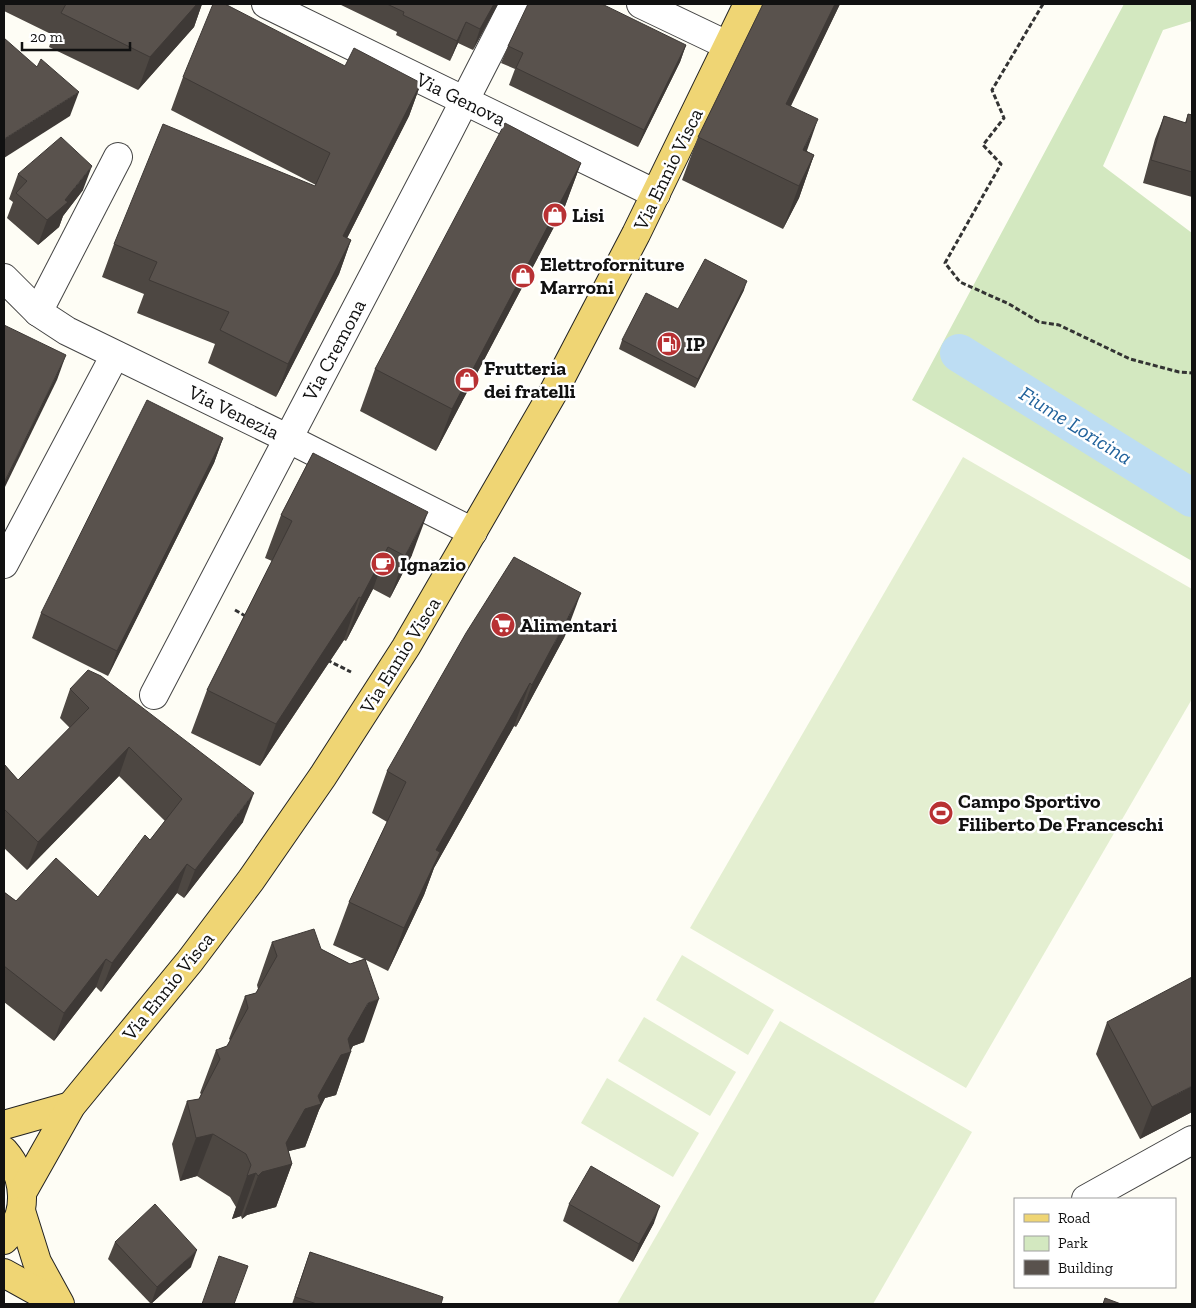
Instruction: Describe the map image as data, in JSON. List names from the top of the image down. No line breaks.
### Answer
{"streets":{"main road":["Via Ennio Visca"],"street":["Via Genova","Via Cremona","Via Venezia"]},"crossings":[["Via Genova","Via Ennio Visca"],["Via Genova","Via Cremona"],["Via Ennio Visca","Via Venezia"],["Via Cremona","Via Venezia"]],"water":["Fiume Loricina"],"places":{"shop":["Lisi","Elettroforniture Marroni","Frutteria dei fratelli"],"fuel station":["IP"],"cafe":["Ignazio"],"supermarket":["Alimentari"],"sports":["Campo Sportivo Filiberto De Franceschi"]},"legend":["Road","Park","Building"],"scale_bar":"20 m"}
